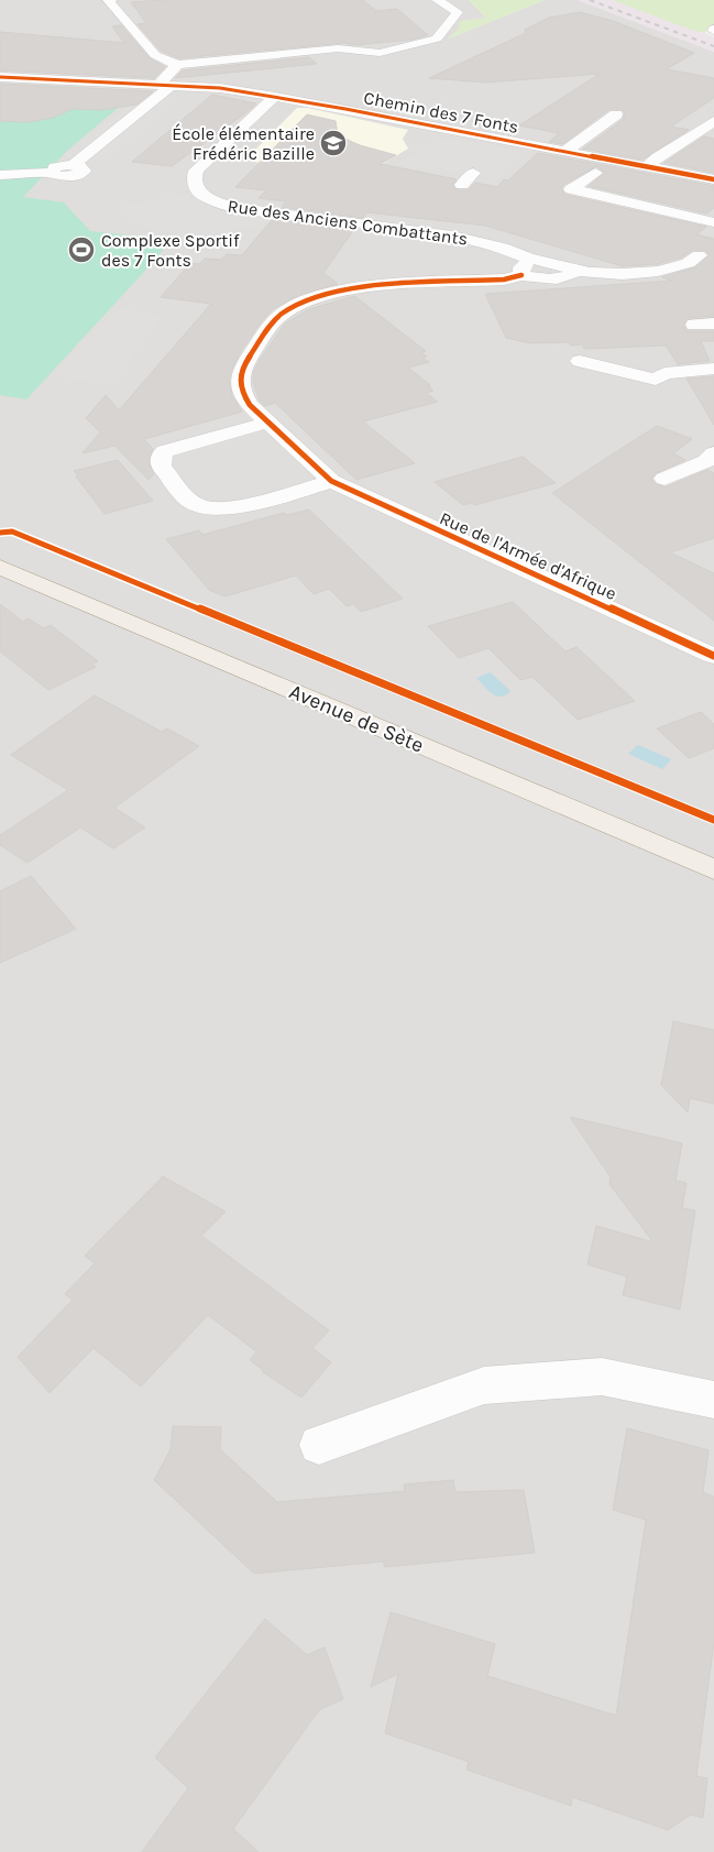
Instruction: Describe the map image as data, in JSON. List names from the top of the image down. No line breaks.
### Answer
{"streets":{"main road":["Avenue de Sète"],"street":["Chemin des 7 Fonts","Rue des Anciens Combattants","Rue de l'Armée d'Afrique"]},"crossings":[["Chemin des 7 Fonts","Rue des Anciens Combattants"],["Rue des Anciens Combattants","Rue de l'Armée d'Afrique"]],"places":{"school or university":["École élémentaire Frédéric Bazille"],"sports":["Complexe Sportif des 7 Fonts"]}}
